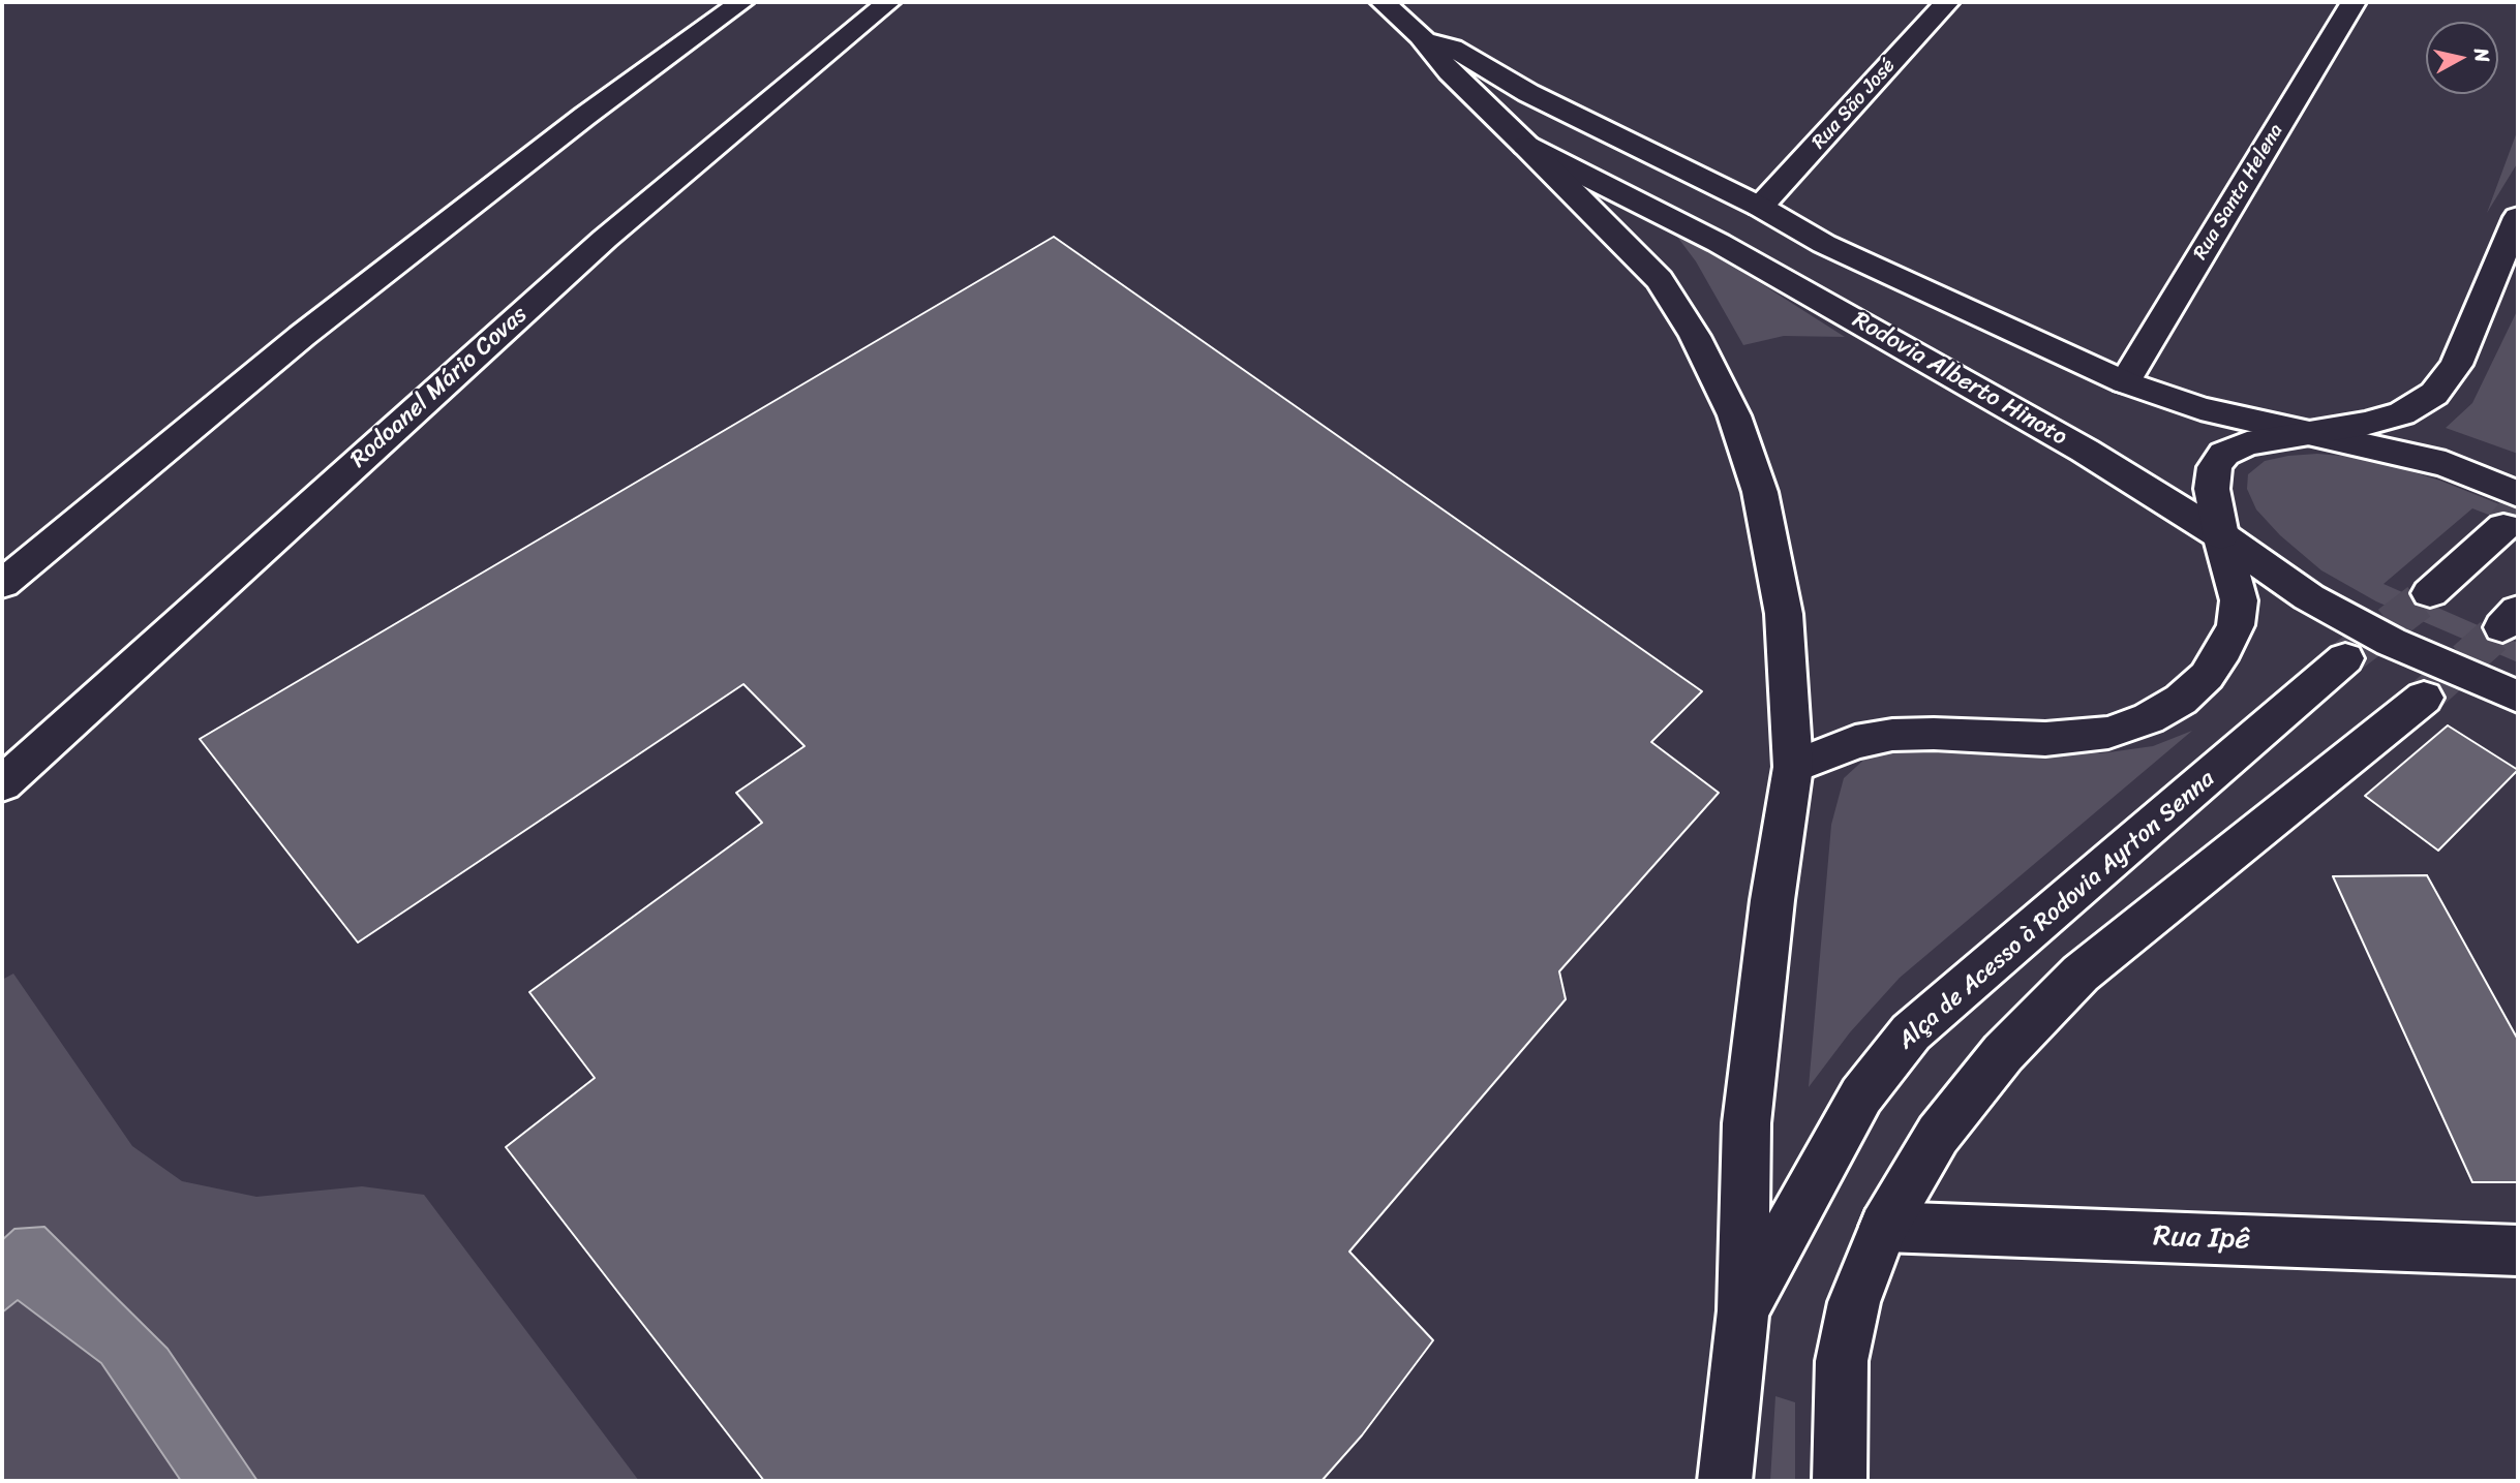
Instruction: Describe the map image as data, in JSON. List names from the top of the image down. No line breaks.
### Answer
{"streets":{"main road":["Rua São José","Rua Santa Helena","Rodovia Alberto Hinoto","Rodoanel Mário Covas","Alça de Acesso à Rodovia Ayrton Senna","Rua Ipê"]},"crossings":[["Rua São José","Rodovia Alberto Hinoto"],["Rua Santa Helena","Rodovia Alberto Hinoto"]],"north":"right"}
